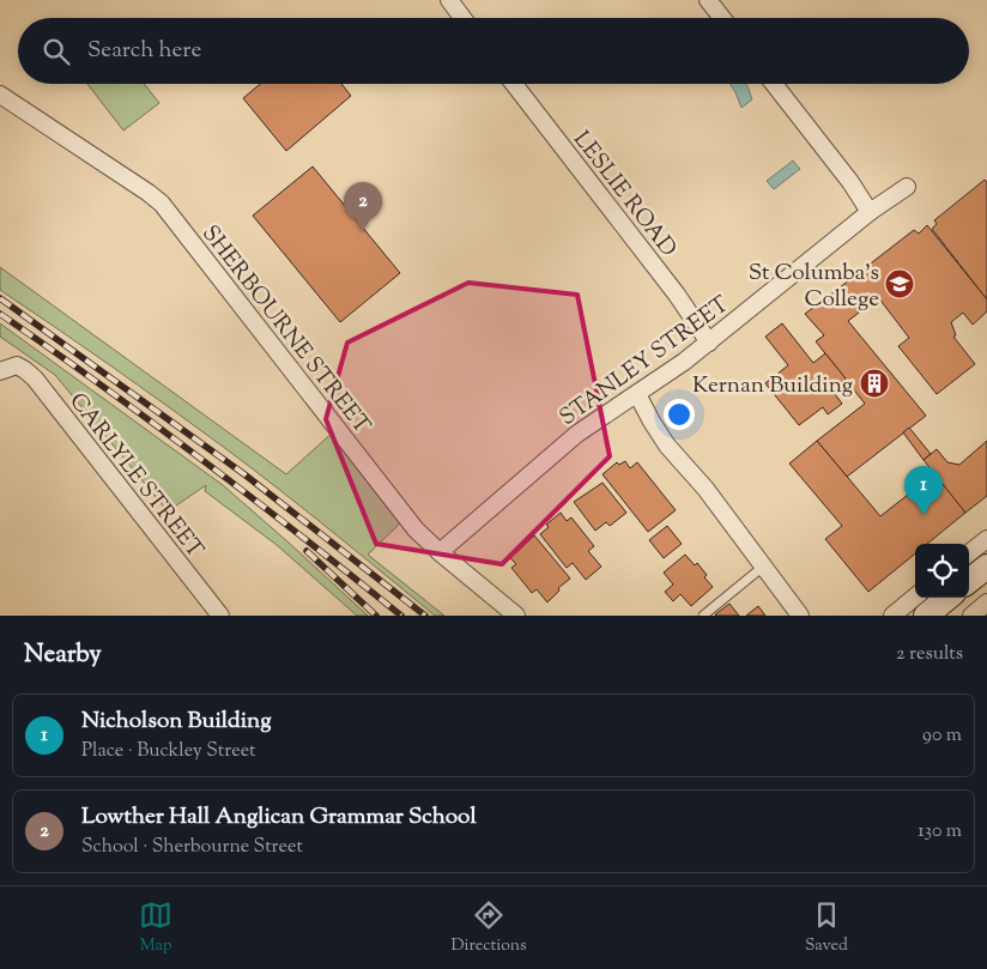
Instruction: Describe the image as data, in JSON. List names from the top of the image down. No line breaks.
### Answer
{"streets":{"street":["LESLIE ROAD","SHERBOURNE STREET","STANLEY STREET","CARLYLE STREET"]},"crossings":[["LESLIE ROAD","STANLEY STREET"],["SHERBOURNE STREET","STANLEY STREET"]],"places":{"school or university":["St Columba's College"],"building":["Kernan Building"]},"page":{"search":"Search here","pins":["2","1"],"heading":["Nearby","2 results"],"list":[{"mark":"1","name":"Nicholson Building","note":"Place · Buckley Street","value":"90 m"},{"mark":"2","name":"Lowther Hall Anglican Grammar School","note":"School · Sherbourne Street","value":"130 m"}],"nav":["Map","Directions","Saved"]}}
